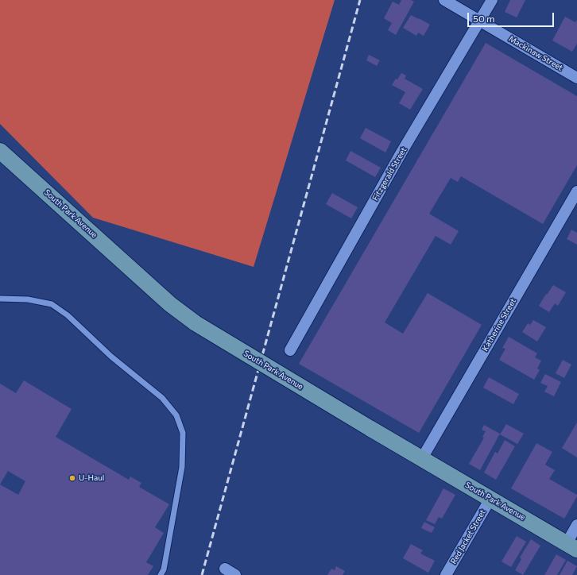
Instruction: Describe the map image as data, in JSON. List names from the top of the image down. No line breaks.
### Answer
{"streets":{"street":["Mackinaw Street","Fitzgerald Street","South Park Avenue","Katherine Street","Red Jacket Street"]},"crossings":[["Mackinaw Street","Fitzgerald Street"],["South Park Avenue","Katherine Street"],["South Park Avenue","Red Jacket Street"]],"places":["U-Haul"],"scale_bar":"50 m"}
